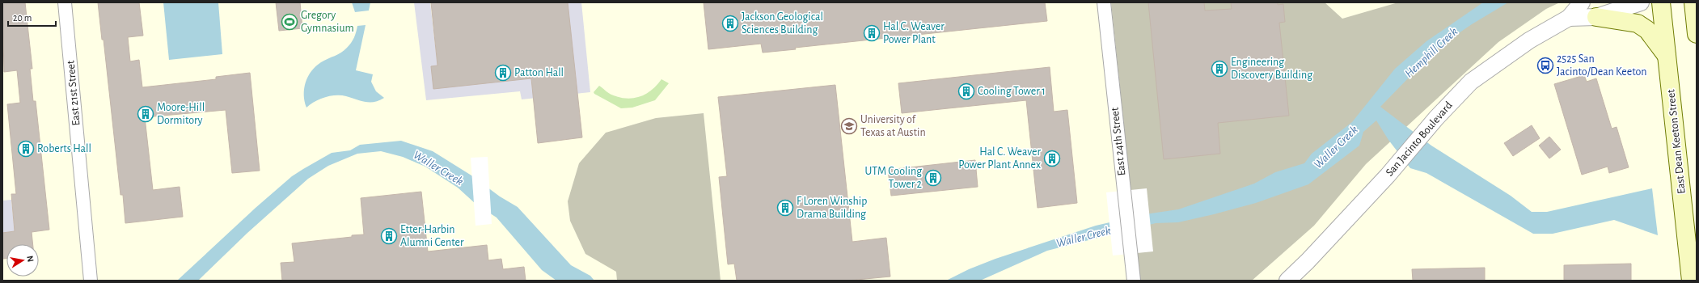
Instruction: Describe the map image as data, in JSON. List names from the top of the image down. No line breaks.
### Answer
{"streets":{"main road":["East Dean Keeton Street"],"street":["East 21st Street","San Jacinto Boulevard","East 24th Street"]},"water":["Hemphill Creek","Waller Creek"],"places":{"sports":["Gregory Gymnasium"],"building":["Jackson Geological Sciences Building","Hal C. Weaver Power Plant","Engineering Discovery Building","Patton Hall","Cooling Tower 1","Moore-Hill Dormitory","Roberts Hall","Hal C. Weaver Power Plant Annex","UTM Cooling Tower 2","F Loren Winship Drama Building","Etter-Harbin Alumni Center"],"bus stop":["2525 San Jacinto/Dean Keeton"],"school or university":["University of Texas at Austin"]},"scale_bar":"20 m","north":"right"}
